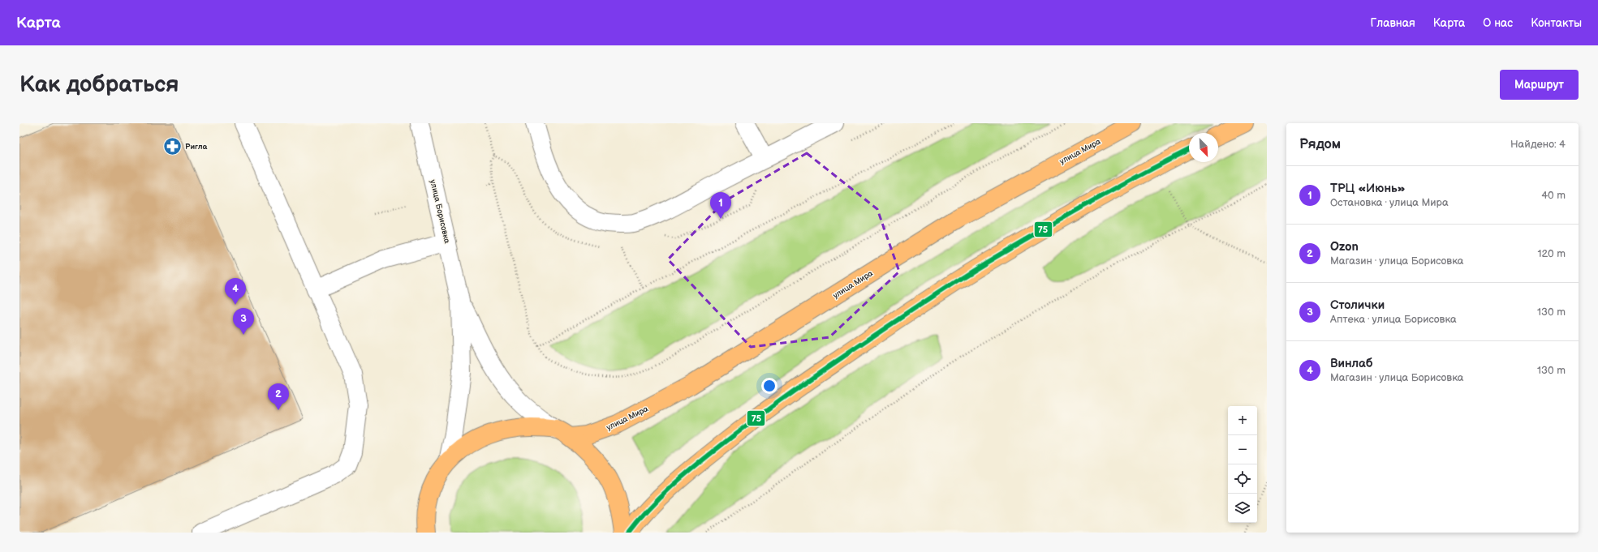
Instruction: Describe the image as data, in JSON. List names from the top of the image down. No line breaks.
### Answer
{"streets":{"main road":["улица Мира"],"street":["улица Борисовка"]},"crossings":[["улица Мира","улица Борисовка"]],"places":{"pharmacy":["Ригла"]},"lines":["transit line 75"],"north":"bottom right","page":{"header":"Карта","nav":["Главная","Карта","О нас","Контакты"],"buttons":"Маршрут","title":"Как добраться","heading":["Рядом","Найдено: 4"],"list":[{"mark":"1","name":"ТРЦ «Июнь»","note":"Остановка · улица Мира","value":"40 m"},{"mark":"2","name":"Ozon","note":"Магазин · улица Борисовка","value":"120 m"},{"mark":"3","name":"Столички","note":"Аптека · улица Борисовка","value":"130 m"},{"mark":"4","name":"Винлаб","note":"Магазин · улица Борисовка","value":"130 m"}],"pins":["1","4","3","2"],"map_buttons":["+","−"]}}
